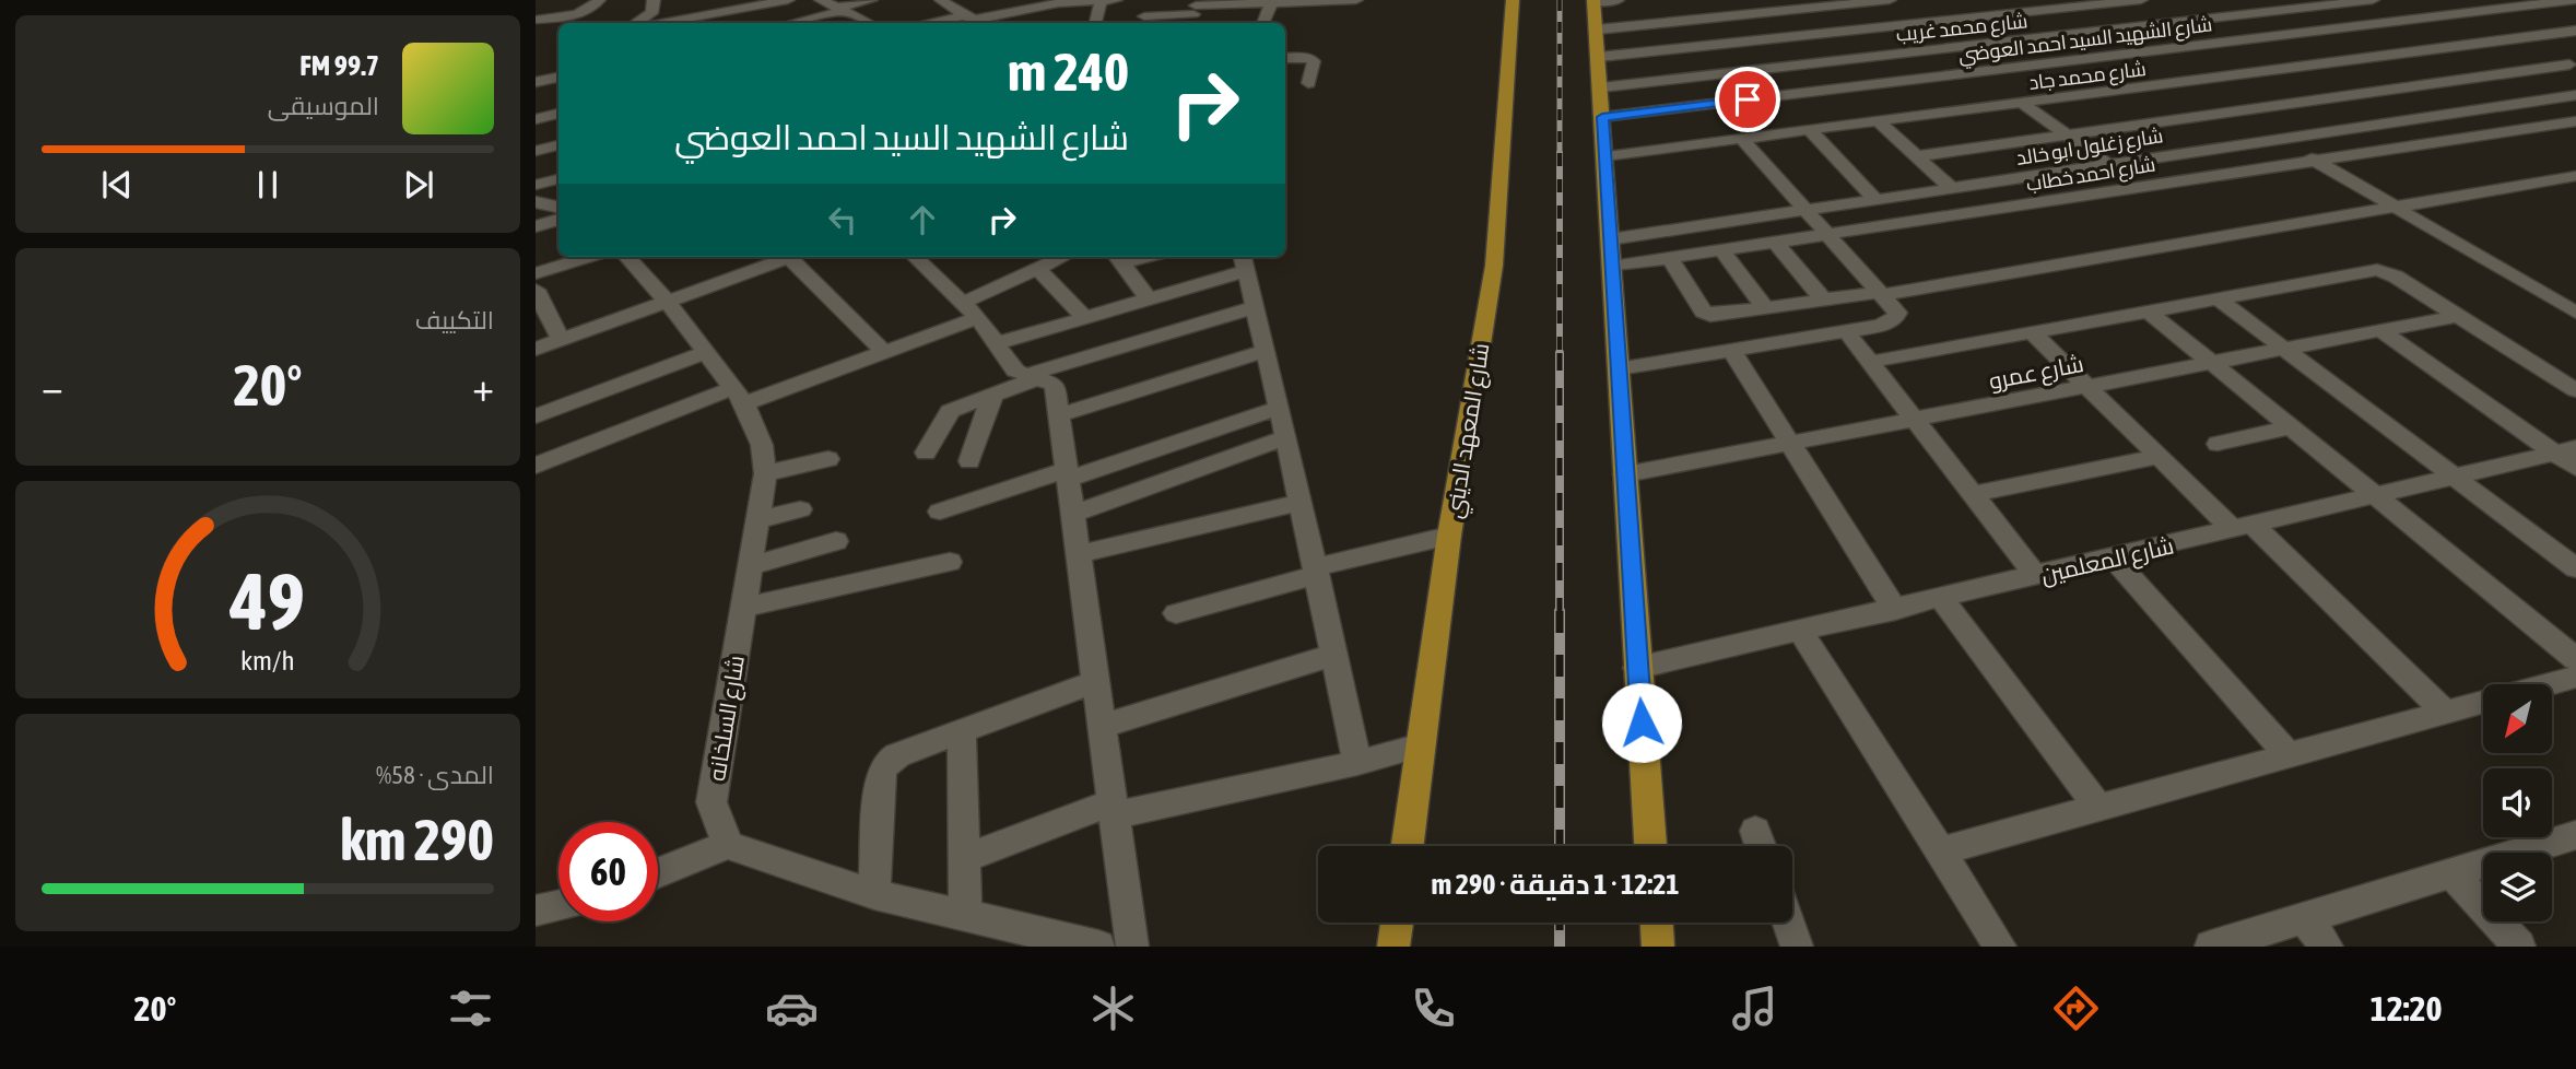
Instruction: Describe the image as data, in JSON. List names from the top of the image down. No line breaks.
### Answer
{"streets":{"main road":["شارع المعهد الديني"],"street":["شارع محمد غريب","شارع الشهيد السيد احمد العوضي","شارع محمد جاد","شارع زغلول ابو خالد","شارع احمد خطاب","شارع عمرو","شارع المعلمين","شارع السلخانه"]},"north":"bottom left","page":{"turn":["240 m","شارع الشهيد السيد احمد العوضي"],"song":["99.7 FM","الموسيقى"],"tile":["التكييف",["المدى · 58%","290 km"]],"heat":["−","20°","+"],"limit":"60","trip":"12:21 · 1 دقيقة · 290 m","tabs":["12:20","20°"],"gauge":["49","km/h"]}}
